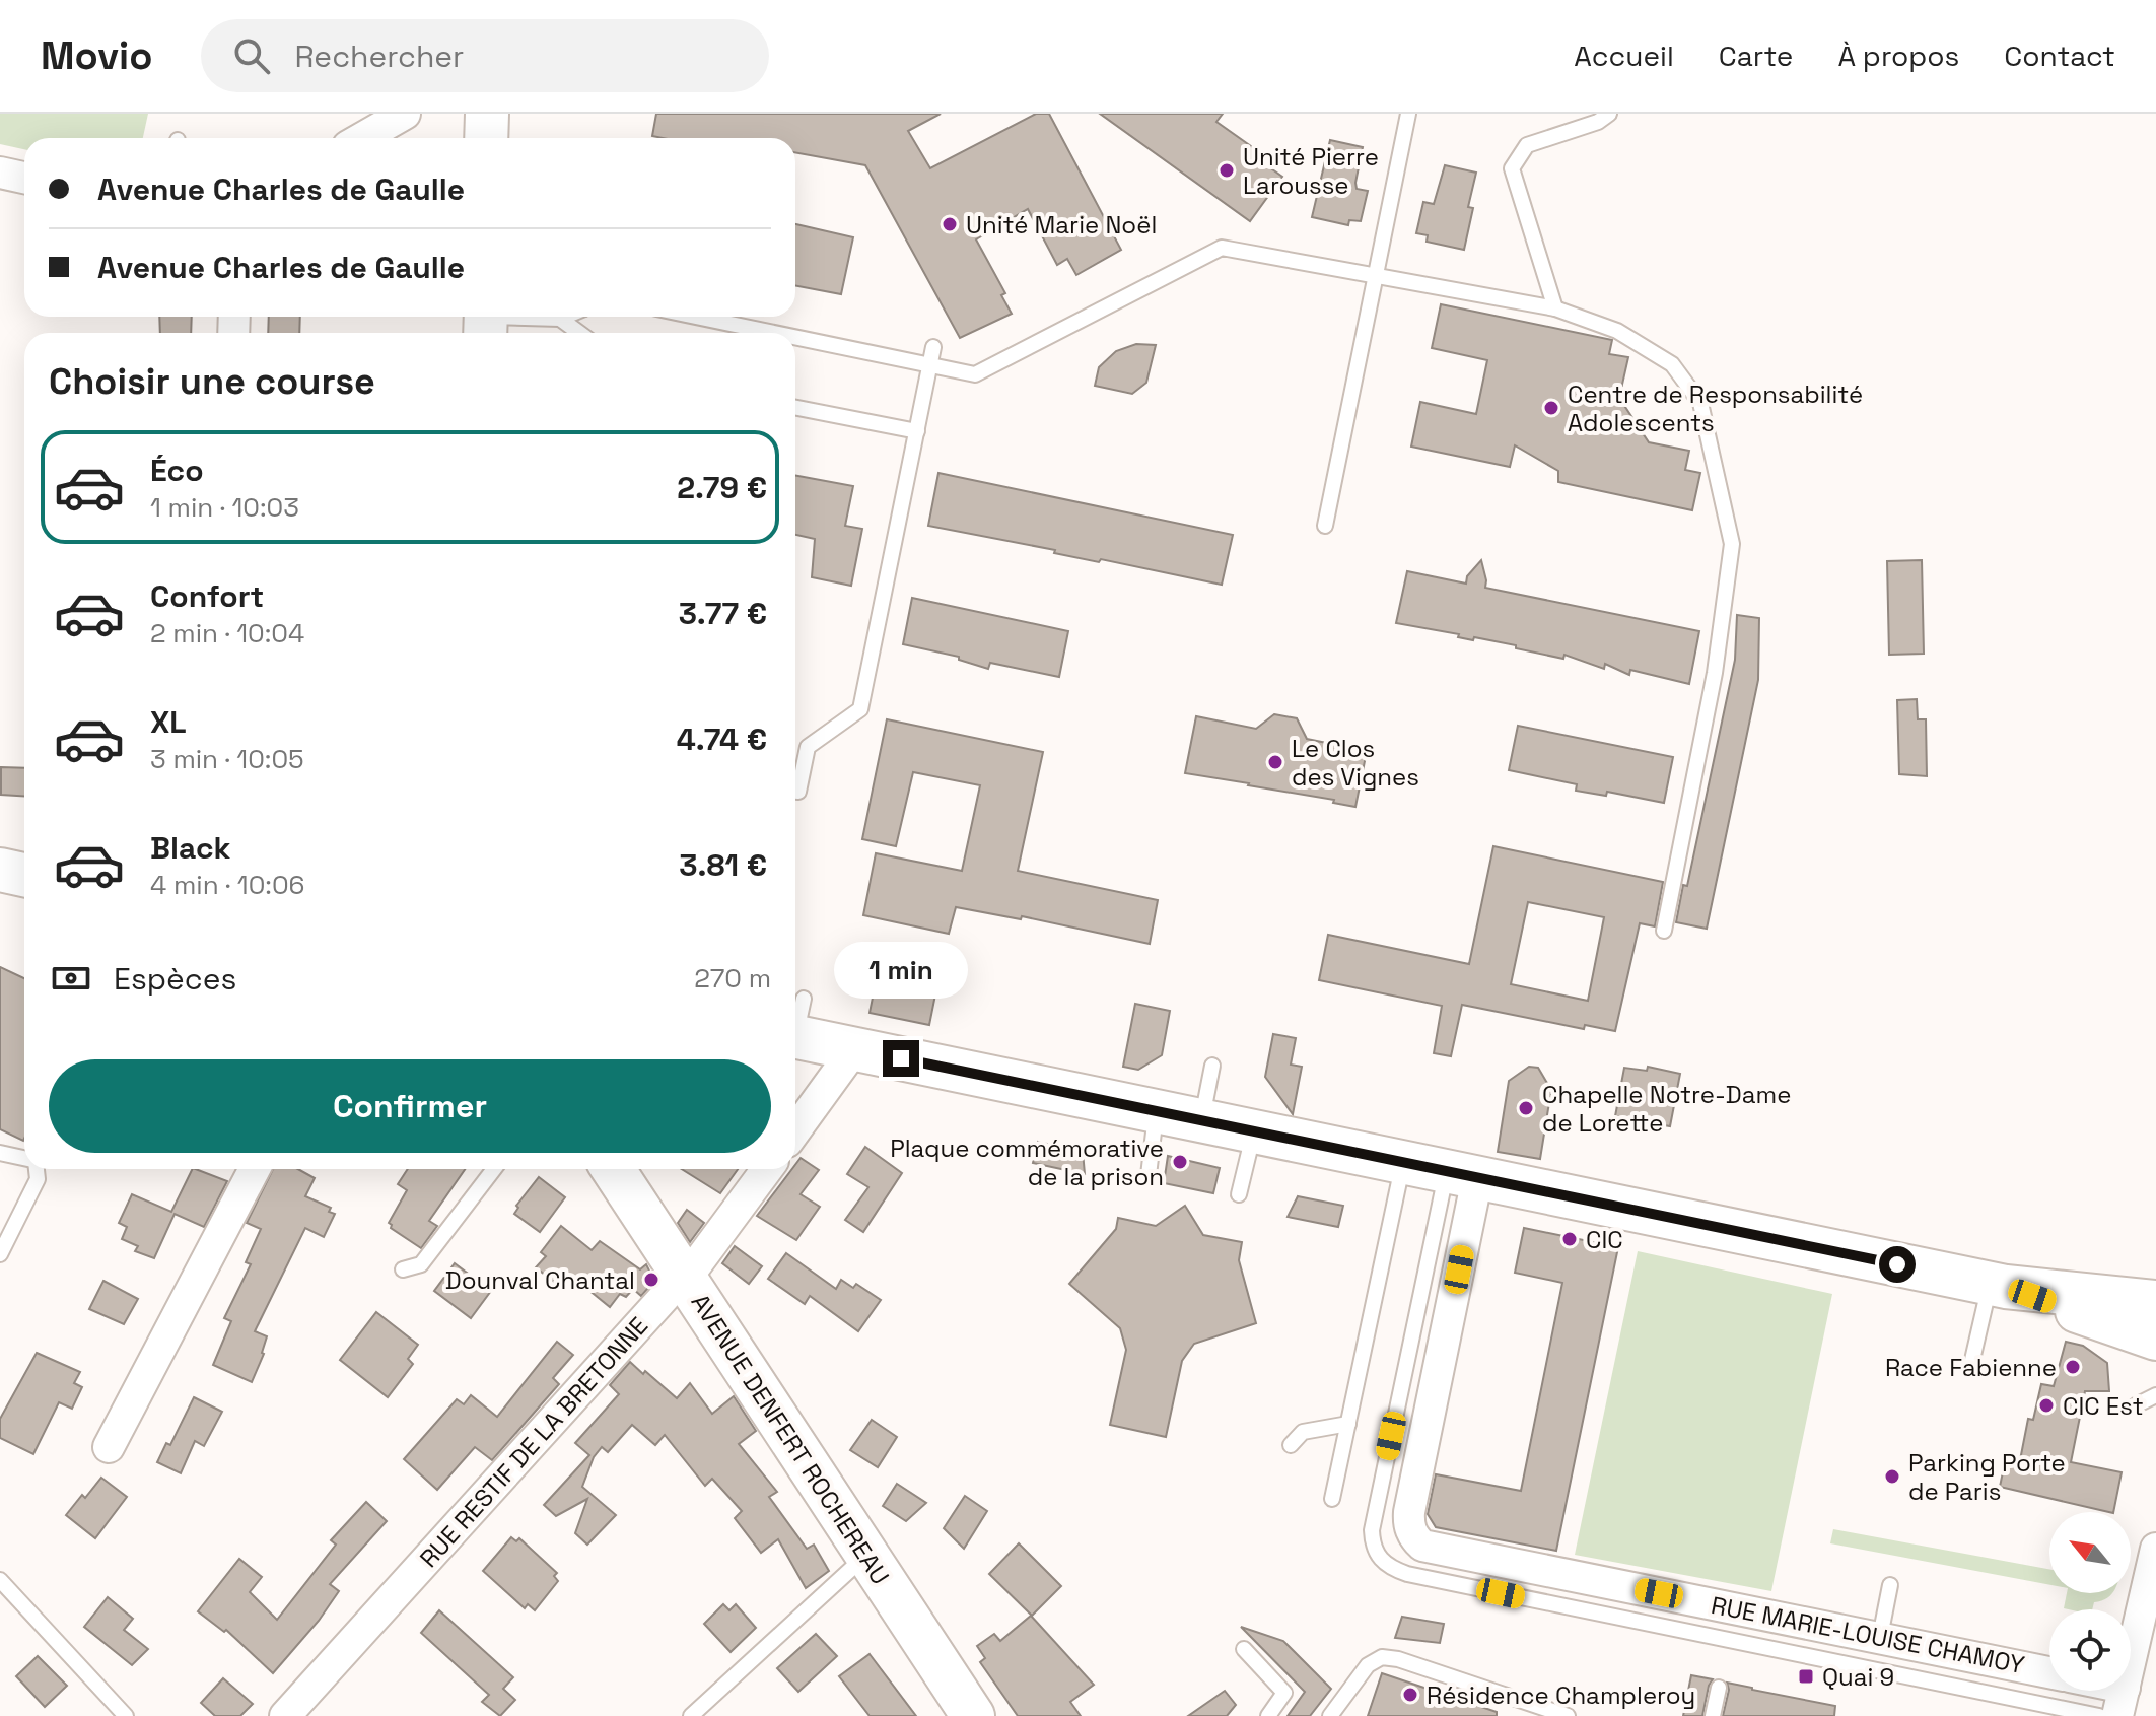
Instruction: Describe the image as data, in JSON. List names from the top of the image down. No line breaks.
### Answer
{"streets":{"main road":["AVENUE DENFERT ROCHEREAU"],"street":["RUE RESTIF DE LA BRETONNE","RUE MARIE-LOUISE CHAMOY"]},"crossings":[["AVENUE DENFERT ROCHEREAU","RUE RESTIF DE LA BRETONNE"]],"places":{"other":["Unité Pierre Larousse","Unité Marie Noël","Centre de Responsabilité Adolescents","Le Clos des Vignes","Chapelle Notre-Dame de Lorette","Plaque commémorative de la prison","CIC","Dounval Chantal","Race Fabienne","CIC Est","Parking Porte de Paris","Résidence Champleroy"],"transit":["Quai 9"]},"north":"top left","page":{"header":"Movio","search":"Rechercher","nav":["Accueil","Carte","À propos","Contact"],"banner":["Avenue Charles de Gaulle","Avenue Charles de Gaulle"],"heading":"Choisir une course","list":[{"name":"Éco","note":"1 min · 10:03","value":"2.79 €"},{"name":"Confort","note":"2 min · 10:04","value":"3.77 €"},{"name":"XL","note":"3 min · 10:05","value":"4.74 €"},{"name":"Black","note":"4 min · 10:06","value":"3.81 €"}],"pay":["Espèces","270 m"],"bubble":"1 min","buttons":"Confirmer"}}
